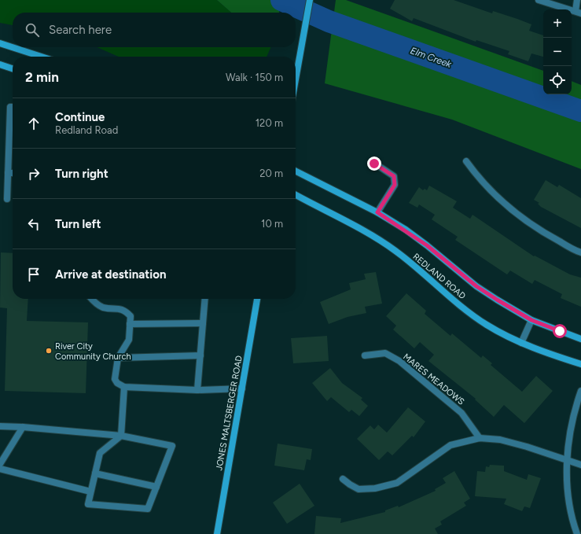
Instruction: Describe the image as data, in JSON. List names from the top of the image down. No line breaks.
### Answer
{"streets":{"main road":["REDLAND ROAD","JONES MALTSBERGER ROAD"],"street":["MARES MEADOWS"]},"water":["Elm Creek"],"places":["River City Community Church"],"page":{"map_buttons":["+","−"],"search":"Search here","heading":["2 min","Walk · 150 m"],"list":[["Continue","Redland Road","120 m"],["Turn right","20 m"],["Turn left","10 m"],"Arrive at destination"]}}
